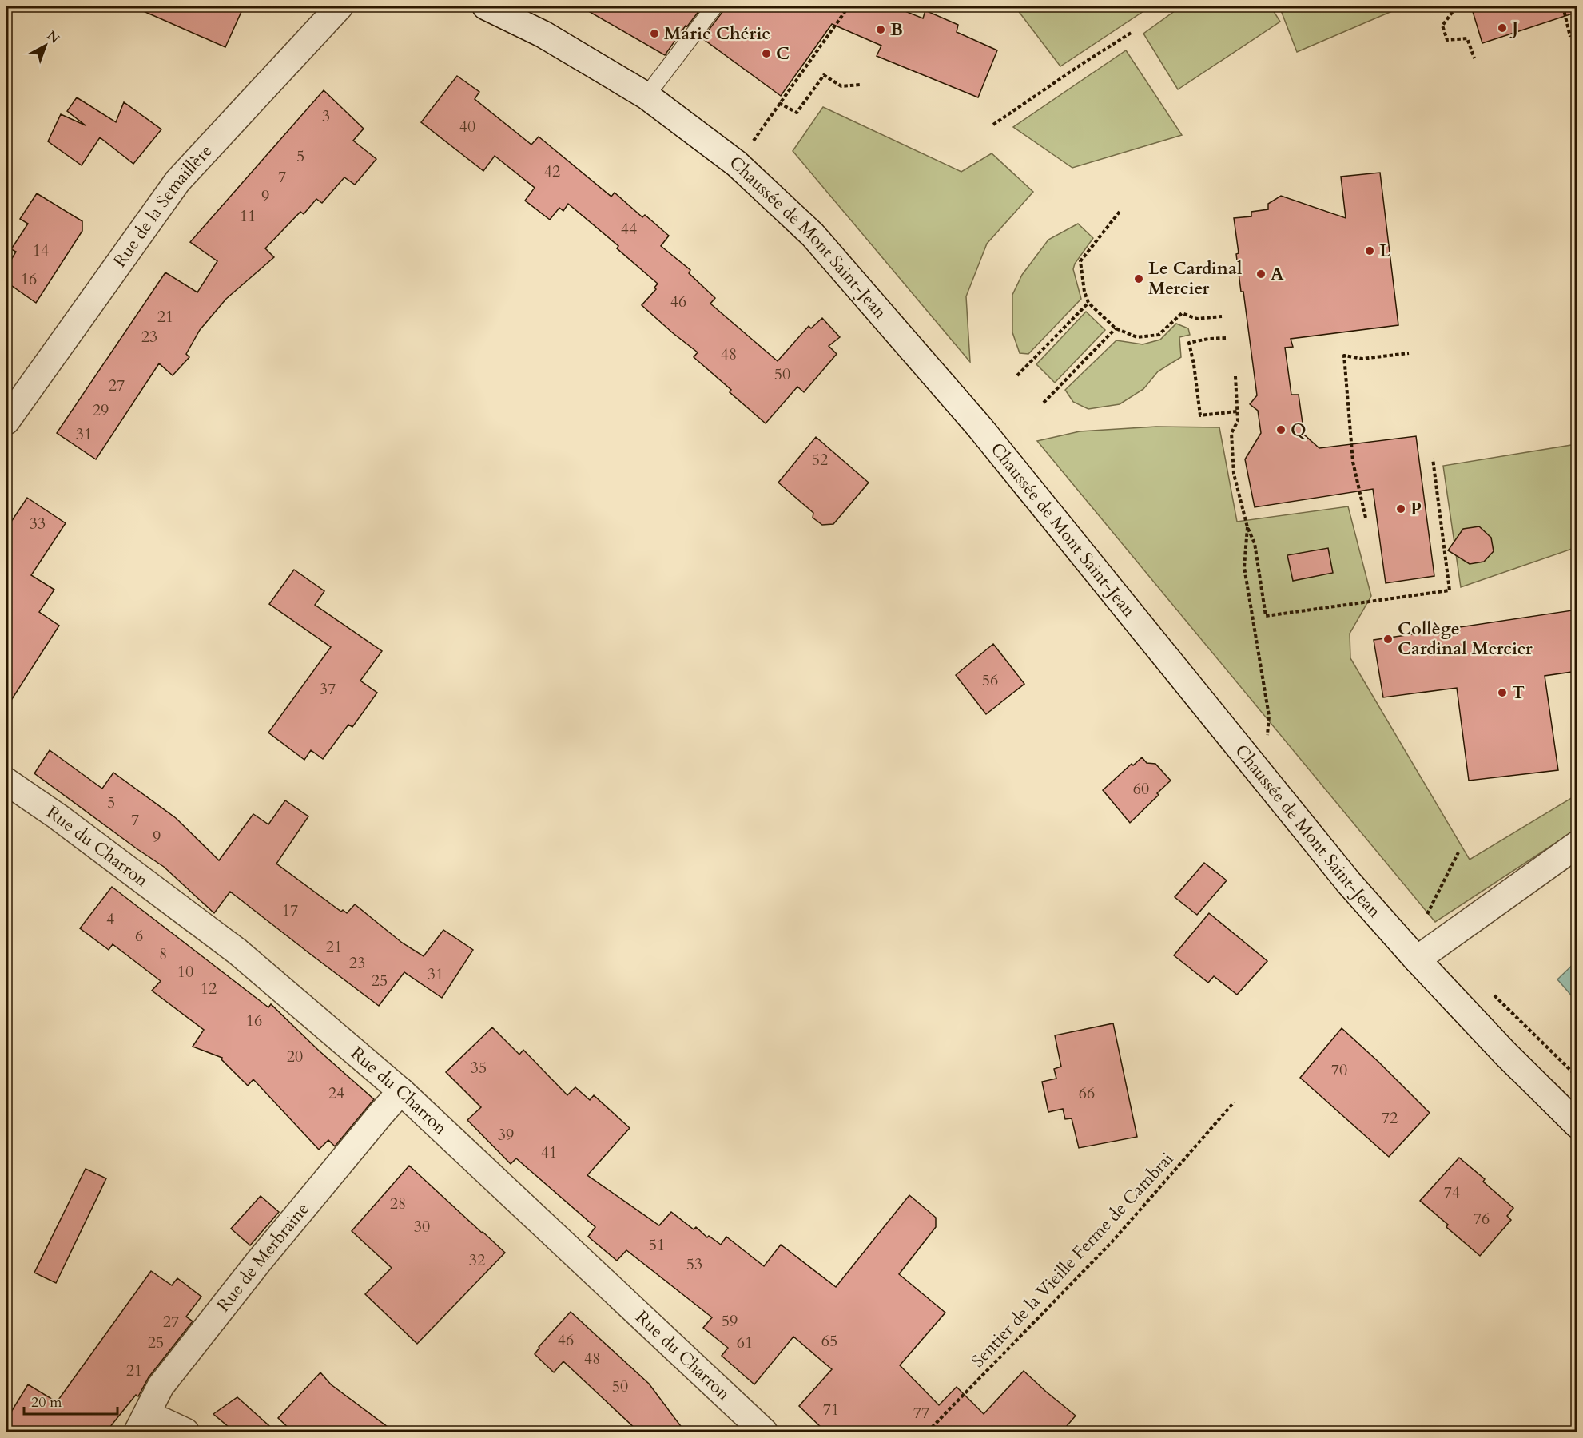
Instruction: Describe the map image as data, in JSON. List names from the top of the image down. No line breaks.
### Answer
{"streets":{"street":["Rue de la Semaillère","Chaussée de Mont Saint-Jean","Rue du Charron","Rue de Merbraine"],"path":["Sentier de la Vieille Ferme de Cambrai"]},"crossings":[["Rue du Charron","Rue de Merbraine"]],"places":["J","B","Marie Chérie","C","L","A","Le Cardinal Mercier","Q","P","Collège Cardinal Mercier","T"],"house_numbers":["3","40","5","42","7","9","11","44","14","16","46","21","23","48","50","27","29","31","52","33","56","37","60","5","7","9","17","4","6","21","8","23","10","31","25","12","16","20","35","70","24","66","72","39","41","74","28","76","30","51","32","53","59","27","46","65","25","61","48","21","50","71","77"],"scale_bar":"20 m","north":"top right"}
